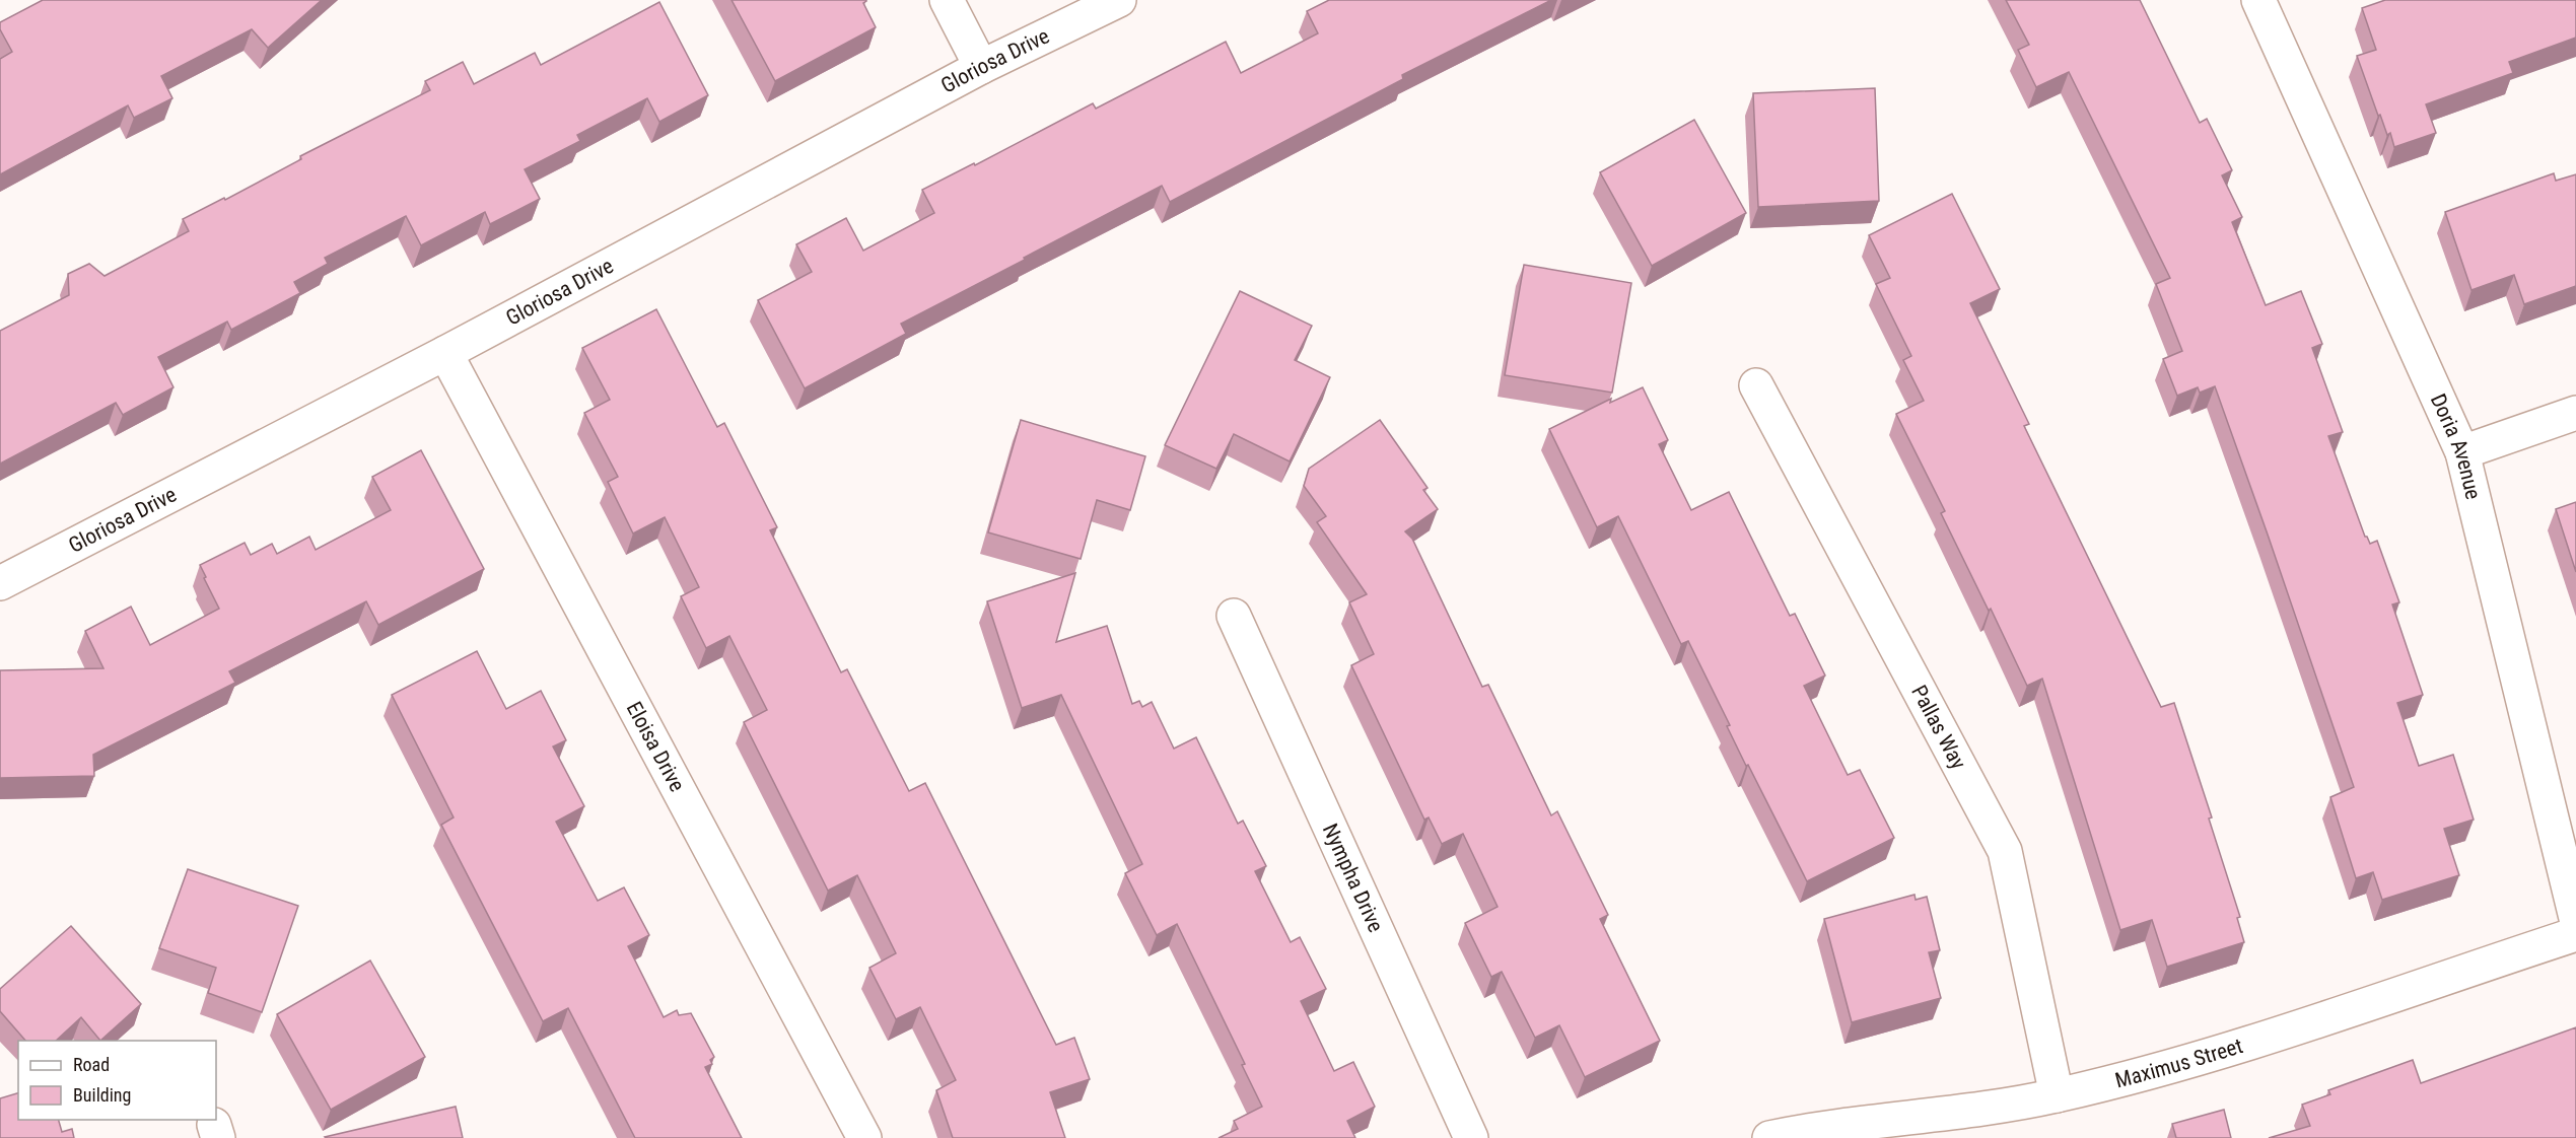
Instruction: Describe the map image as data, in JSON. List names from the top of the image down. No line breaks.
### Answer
{"streets":{"street":["Gloriosa Drive","Doria Avenue","Pallas Way","Eloisa Drive","Nympha Drive","Maximus Street"]},"crossings":[["Gloriosa Drive","Eloisa Drive"],["Pallas Way","Maximus Street"]],"legend":["Road","Building"]}
